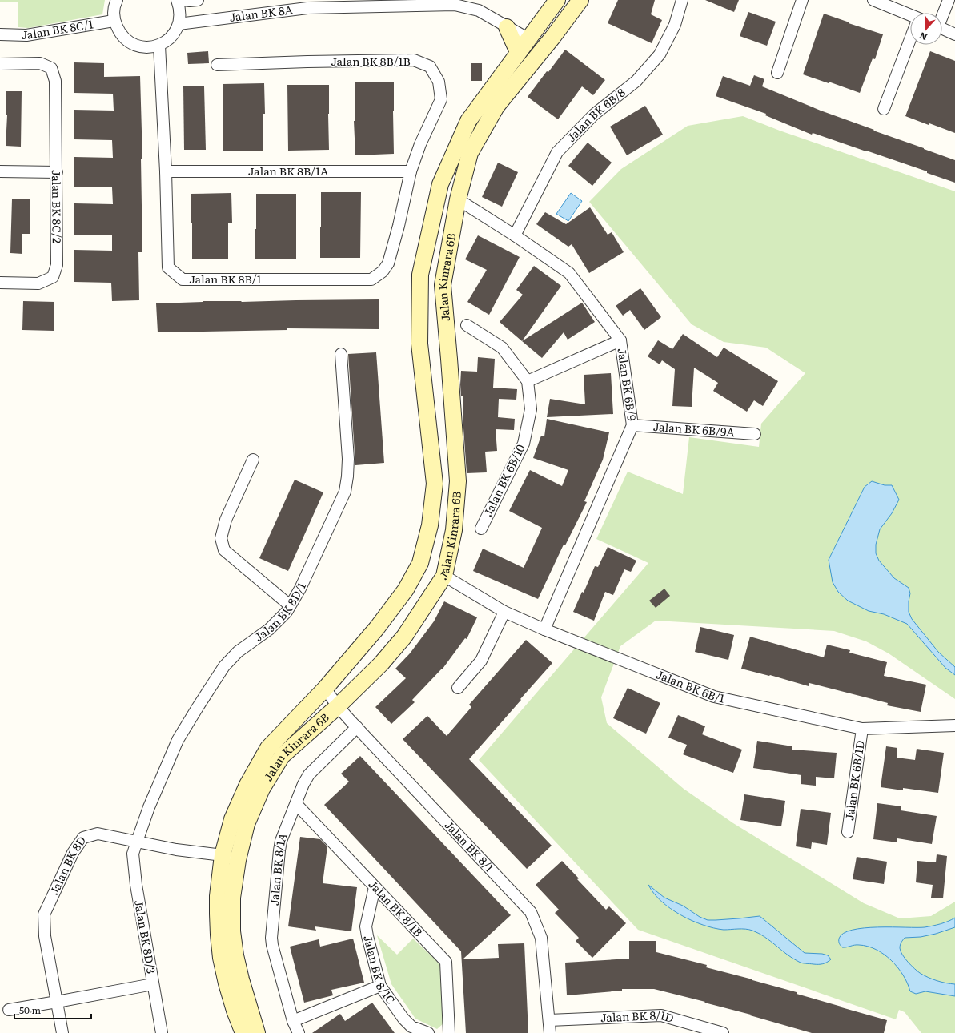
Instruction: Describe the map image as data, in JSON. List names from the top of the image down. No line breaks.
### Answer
{"streets":{"street":["Jalan BK 8A","Jalan BK 8C/1","Jalan BK 8B/1B","Jalan BK 6B/8","Jalan BK 8B/1A","Jalan BK 8C/2","Jalan Kinrara 6B","Jalan BK 8B/1","Jalan BK 6B/9","Jalan BK 6B/9A","Jalan BK 6B/10","Jalan BK 8D/1","Jalan BK 6B/1","Jalan BK 6B/1D","Jalan BK 8/1","Jalan BK 8D","Jalan BK 8/1A","Jalan BK 8/1B","Jalan BK 8D/3","Jalan BK 8/1C","Jalan BK 8/1D"]},"crossings":[["Jalan BK 8A","Jalan Kinrara 6B"],["Jalan BK 8B/1B","Jalan BK 8B/1A"],["Jalan BK 8B/1B","Jalan BK 8B/1"],["Jalan BK 6B/8","Jalan BK 6B/9"],["Jalan BK 8B/1A","Jalan BK 8B/1"],["Jalan Kinrara 6B","Jalan BK 6B/9"],["Jalan Kinrara 6B","Jalan BK 6B/1"],["Jalan Kinrara 6B","Jalan BK 8/1"],["Jalan Kinrara 6B","Jalan BK 8D"],["Jalan BK 6B/9","Jalan BK 6B/9A"],["Jalan BK 6B/9","Jalan BK 6B/1"],["Jalan BK 8D/1","Jalan BK 8D"],["Jalan BK 8D/1","Jalan BK 8D/3"],["Jalan BK 6B/1","Jalan BK 6B/1D"],["Jalan BK 8/1","Jalan BK 8/1A"],["Jalan BK 8/1","Jalan BK 8/1D"],["Jalan BK 8D","Jalan BK 8D/3"],["Jalan BK 8/1A","Jalan BK 8/1B"],["Jalan BK 8/1B","Jalan BK 8/1C"]],"scale_bar":"50 m","north":"bottom"}
